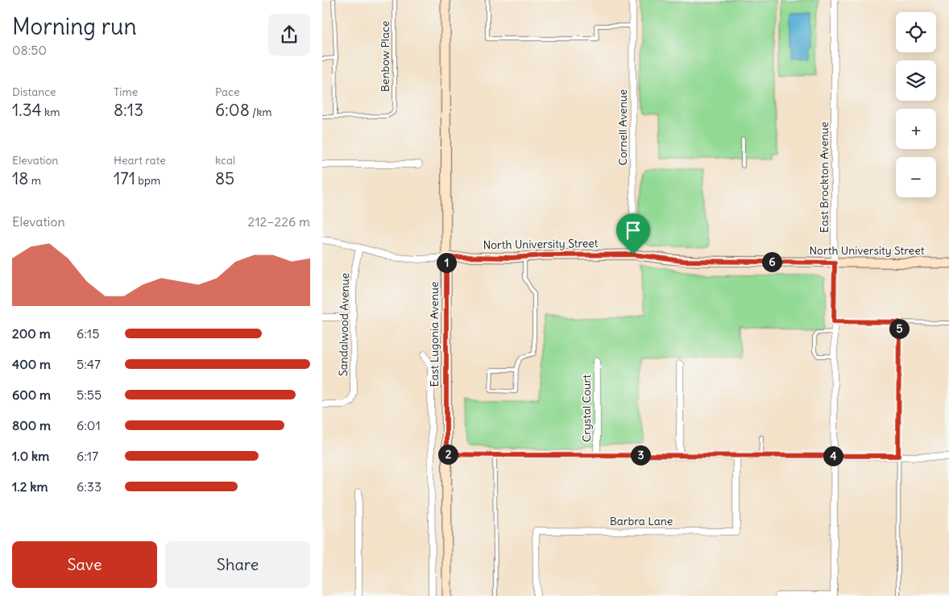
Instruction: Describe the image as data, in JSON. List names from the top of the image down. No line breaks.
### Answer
{"streets":{"main road":["North University Street","East Lugonia Avenue"],"street":["Cornell Avenue","East Brockton Avenue","Sandalwood Avenue","Crystal Court","Barbra Lane"],"lane":["Benbow Place"]},"crossings":[["Cornell Avenue","North University Street"],["East Brockton Avenue","North University Street"],["North University Street","East Lugonia Avenue"]],"page":{"heading":["Morning run","08:50"],"map_buttons":["+","−"],"stats":[["Distance","1.34 km"],["Time","8:13"],["Pace","6:08 /km"],["Elevation","18 m"],["Heart rate","171 bpm"],["kcal","85"]],"chart":["Elevation","212–226 m"],"pins":["6","1","5","2","3","4"],"list":[{"name":"200 m","note":"6:15"},{"name":"400 m","note":"5:47"},{"name":"600 m","note":"5:55"},{"name":"800 m","note":"6:01"},{"name":"1.0 km","note":"6:17"},{"name":"1.2 km","note":"6:33"}],"buttons":["Save","Share"]}}
